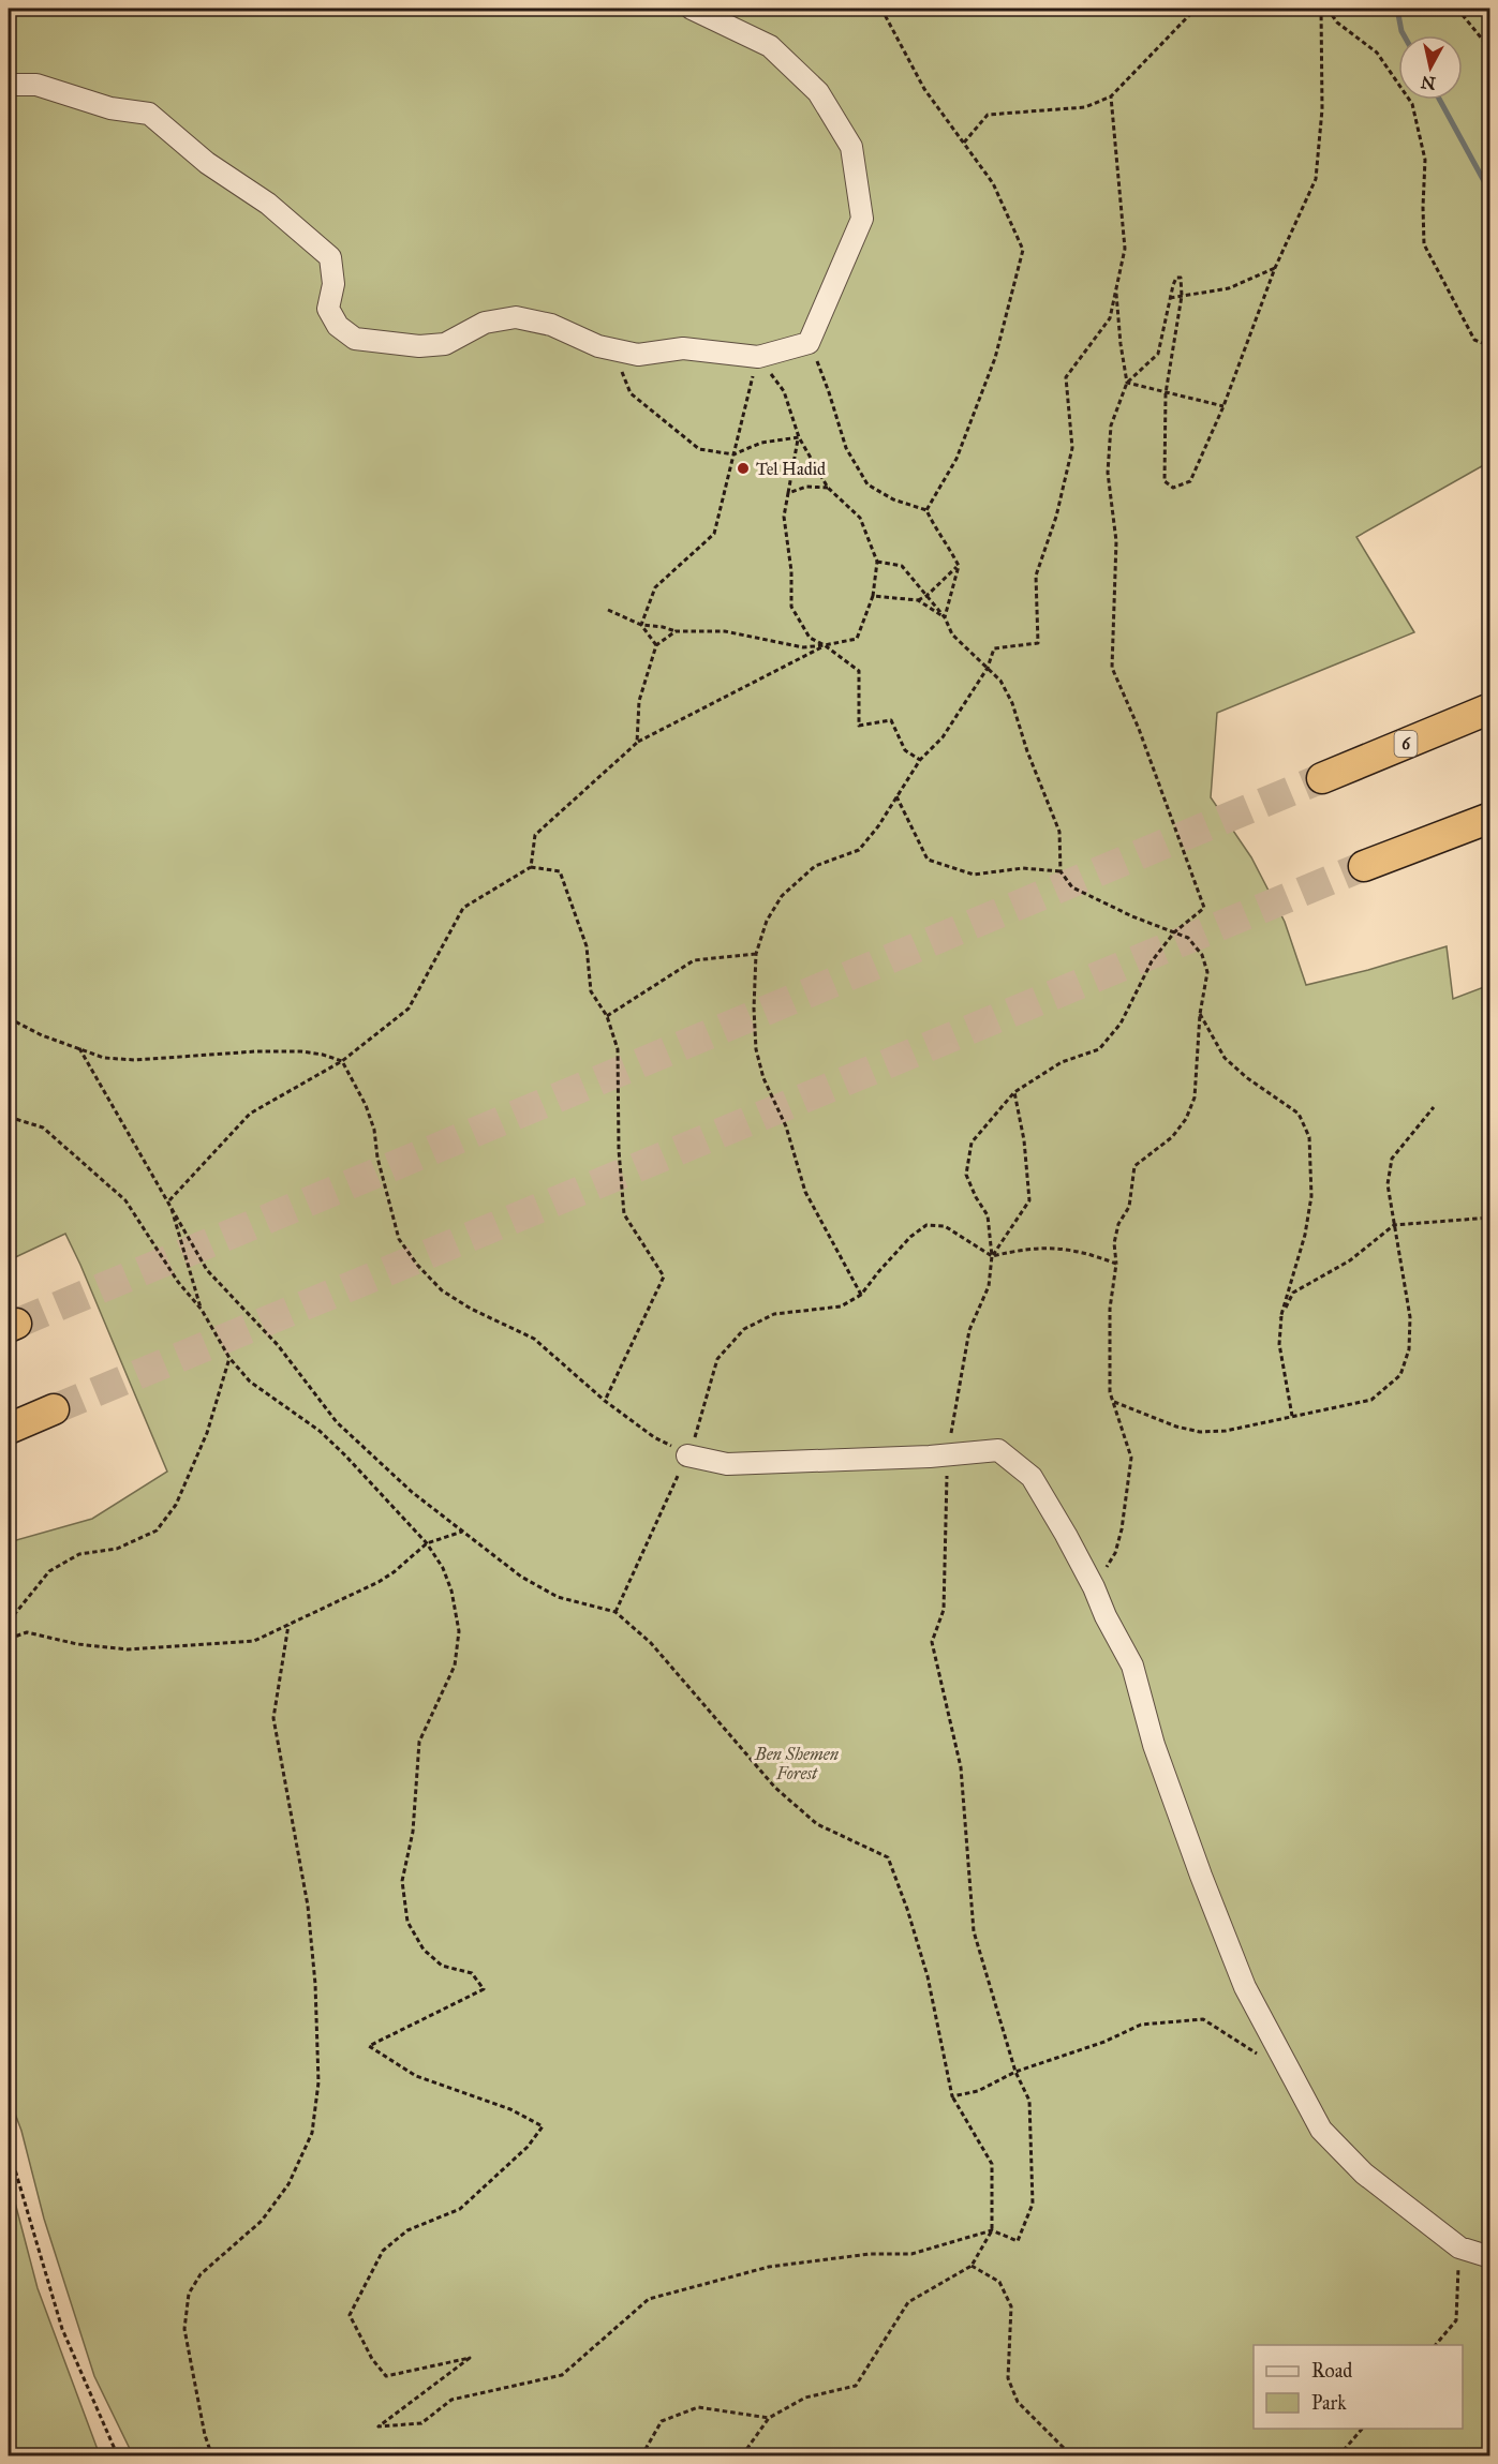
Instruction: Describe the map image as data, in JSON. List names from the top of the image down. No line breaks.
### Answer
{"streets":{"highway":["6"]},"parks":["Ben Shemen Forest"],"places":["Tel Hadid"],"legend":["Road","Park"],"north":"bottom"}
